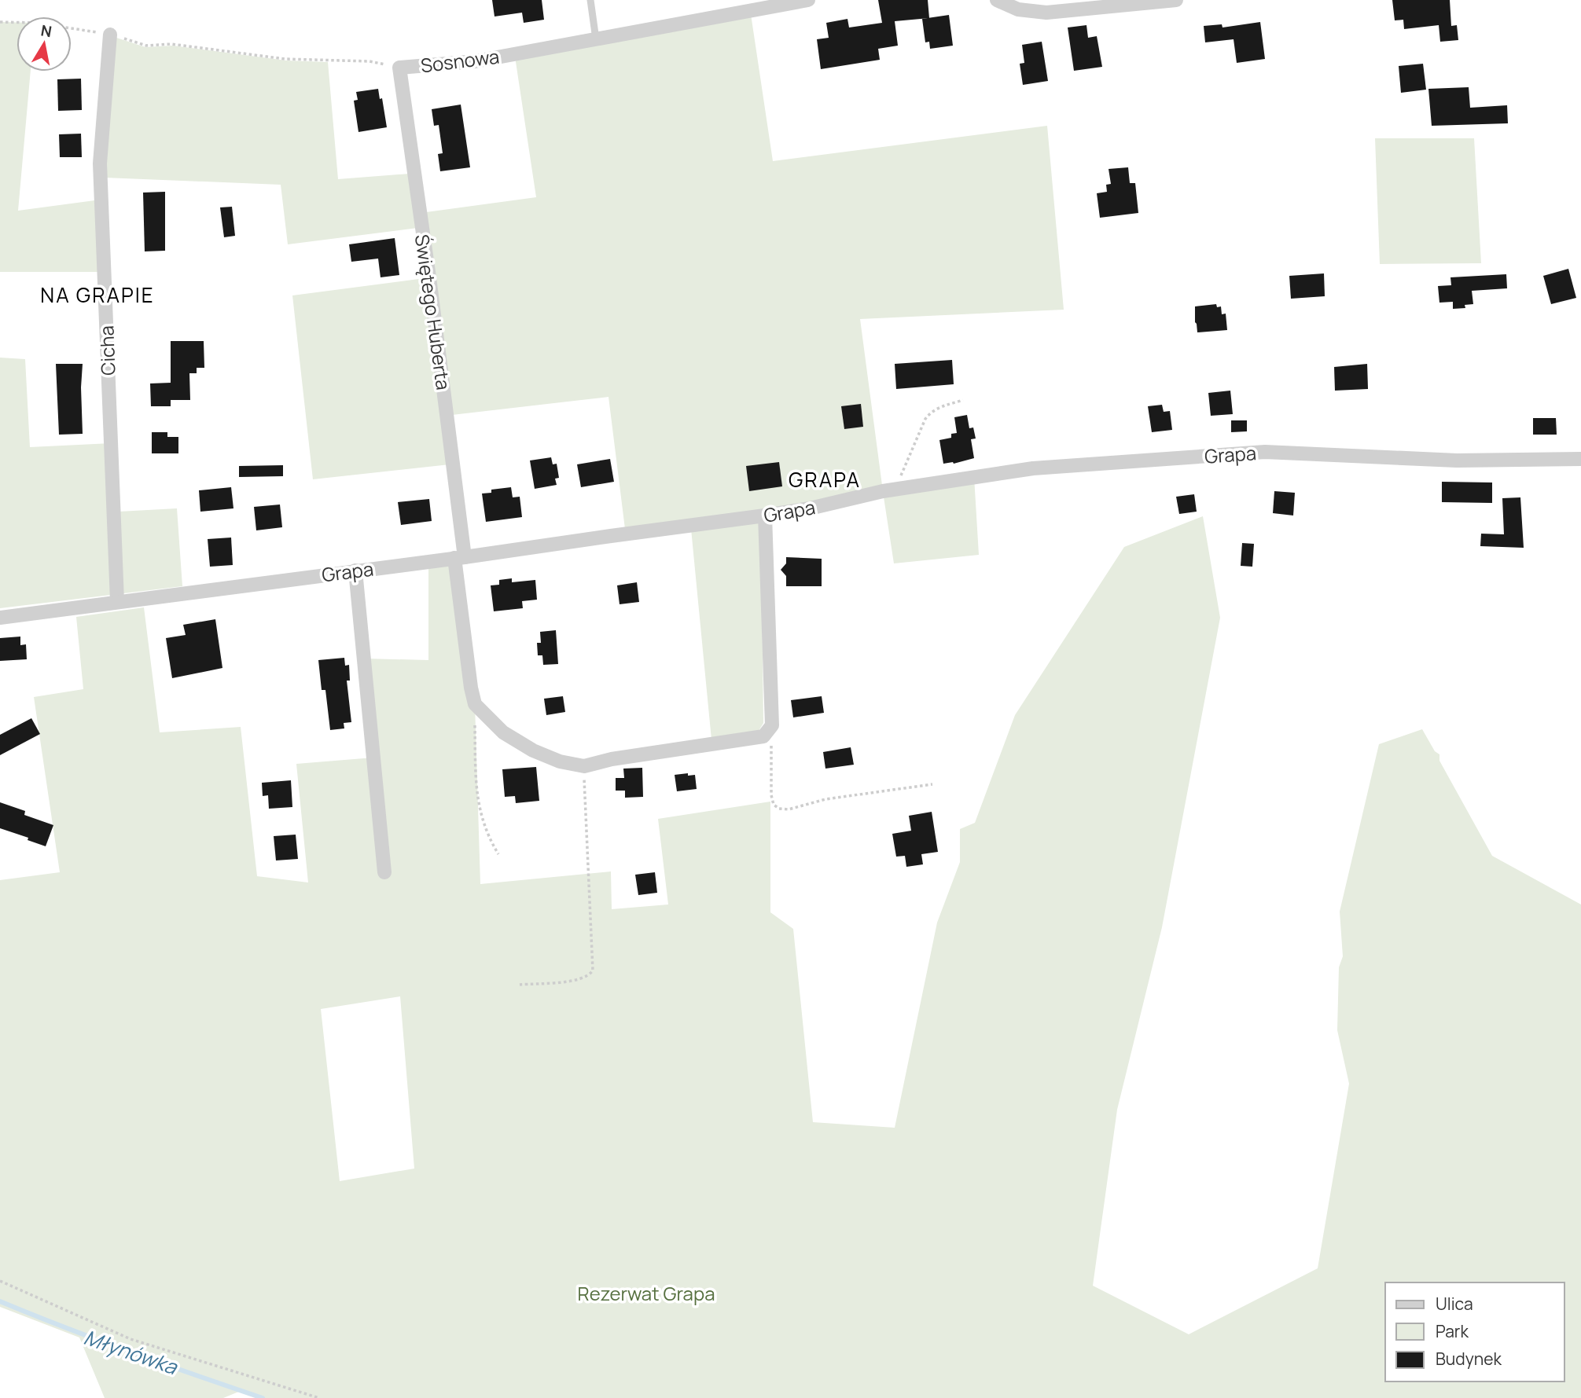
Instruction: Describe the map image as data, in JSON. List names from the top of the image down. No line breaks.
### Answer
{"streets":{"street":["Sosnowa","Świętego Huberta","Cicha","Grapa"]},"crossings":[["Sosnowa","Świętego Huberta"],["Sosnowa","Cicha"],["Świętego Huberta","Grapa"],["Cicha","Grapa"]],"districts":["NA GRAPIE","GRAPA"],"water":["Młynówka"],"parks":["Rezerwat Grapa"],"legend":["Ulica","Park","Budynek"],"north":"top"}
